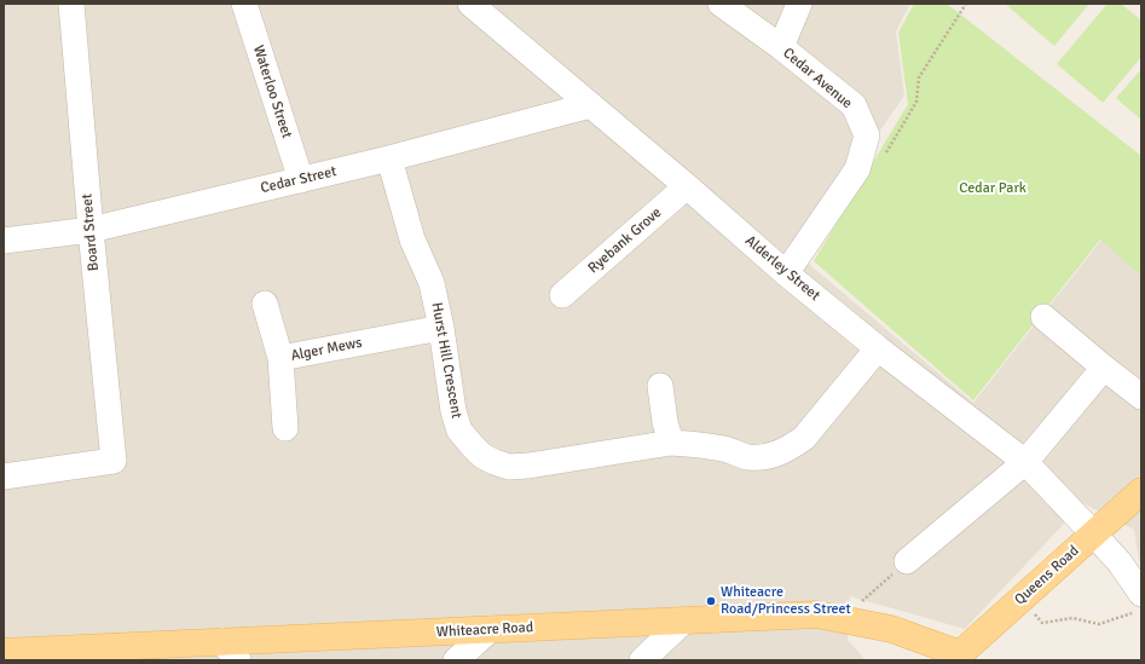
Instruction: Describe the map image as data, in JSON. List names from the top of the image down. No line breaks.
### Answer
{"streets":{"main road":["Queens Road","Whiteacre Road"],"street":["Cedar Avenue","Waterloo Street","Cedar Street","Board Street","Ryebank Grove","Alderley Street","Alger Mews","Hurst Hill Crescent"]},"crossings":[["Cedar Avenue","Alderley Street"],["Waterloo Street","Cedar Street"],["Cedar Street","Board Street"],["Cedar Street","Alderley Street"],["Cedar Street","Hurst Hill Crescent"],["Ryebank Grove","Alderley Street"],["Alderley Street","Hurst Hill Crescent"],["Alderley Street","Queens Road"],["Alger Mews","Hurst Hill Crescent"],["Queens Road","Whiteacre Road"]],"parks":["Cedar Park"],"places":["Whiteacre Road/Princess Street"]}
